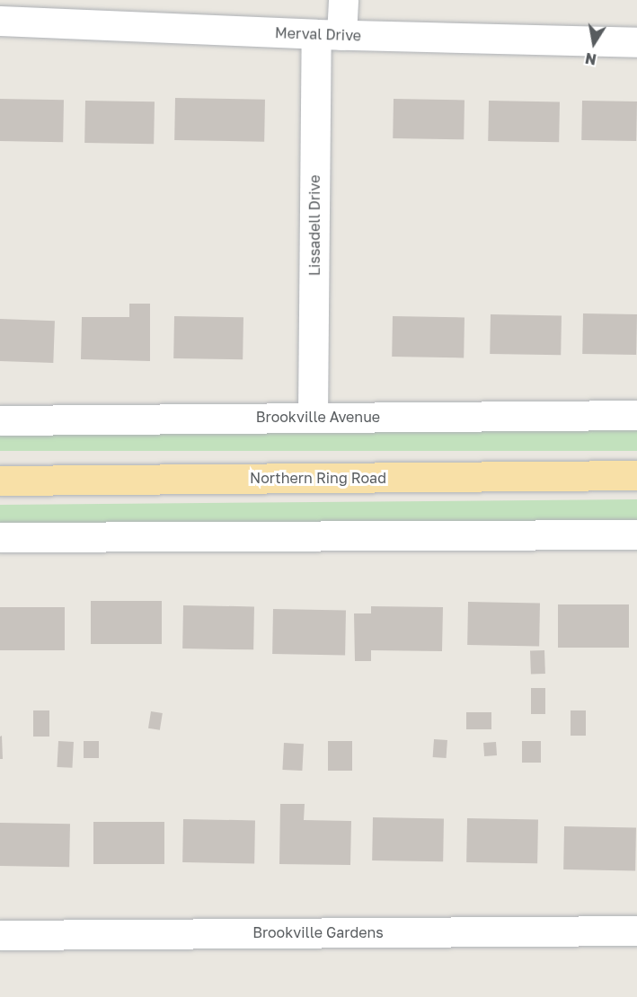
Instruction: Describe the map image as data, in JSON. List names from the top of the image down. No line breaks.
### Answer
{"streets":{"main road":["Northern Ring Road"],"street":["Merval Drive","Lissadell Drive","Brookville Avenue","Brookville Gardens"]},"crossings":[["Merval Drive","Lissadell Drive"],["Lissadell Drive","Brookville Avenue"]],"north":"bottom"}
